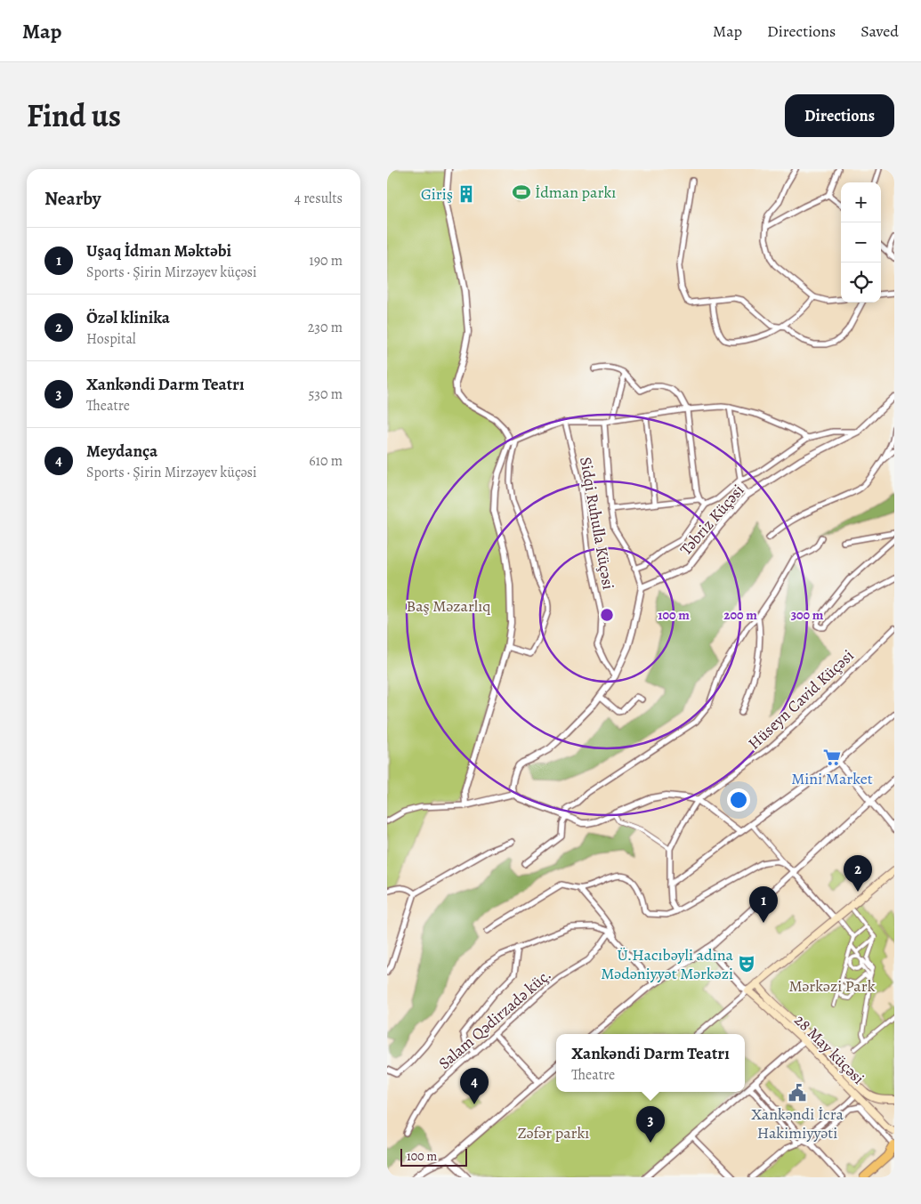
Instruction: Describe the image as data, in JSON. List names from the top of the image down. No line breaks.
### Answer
{"streets":{"main road":["28 May küçəsi"],"street":["Təbriz Küçəsi","Sidqi Ruhulla Küçəsi","Hüseyn Cavid Küçəsi","Salam Qədirzadə küç."]},"parks":["Baş Məzarlıq","Mərkəzi Park","Zəfər parkı"],"places":{"sports":["İdman parkı"],"building":["Giriş"],"supermarket":["Mini Market"],"theatre":["Ü.Hacıbəyli adına Mədəniyyət Mərkəzi"],"public building":["Xankəndi İcra Hakimiyyəti"]},"scale_bar":"100 m","page":{"header":"Map","nav":["Map","Directions","Saved"],"title":"Find us","buttons":"Directions","heading":["Nearby","4 results"],"map_buttons":["+","−"],"list":[{"mark":"1","name":"Uşaq İdman Məktəbi","note":"Sports · Şirin Mirzəyev küçəsi","value":"190 m"},{"mark":"2","name":"Özəl klinika","note":"Hospital","value":"230 m"},{"mark":"3","name":"Xankəndi Darm Teatrı","note":"Theatre","value":"530 m"},{"mark":"4","name":"Meydança","note":"Sports · Şirin Mirzəyev küçəsi","value":"610 m"}],"pins":["2","1","4","3"],"popup":["Xankəndi Darm Teatrı","Theatre"],"scale":"100 m"},"rings":["100 m","200 m","300 m"]}
